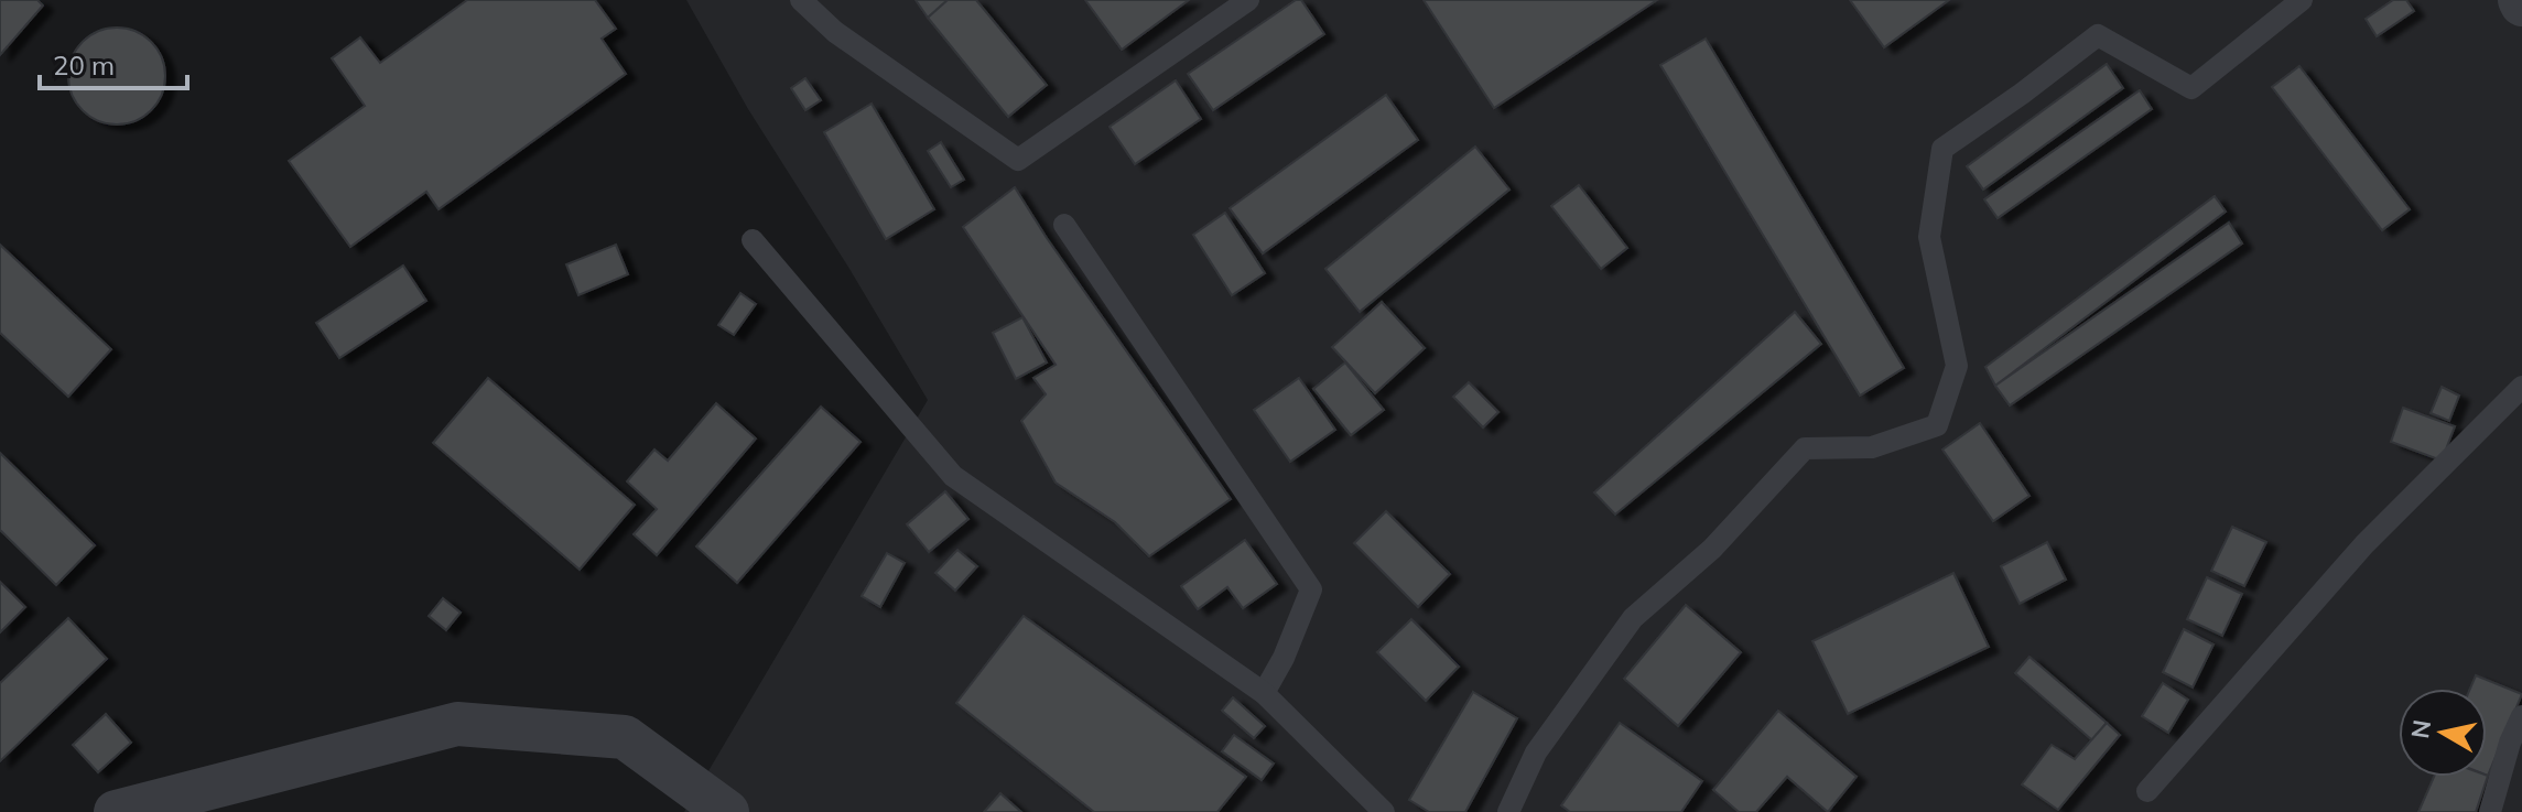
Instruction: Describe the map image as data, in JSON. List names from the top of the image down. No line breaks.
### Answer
{"scale_bar":"20 m","north":"left"}
